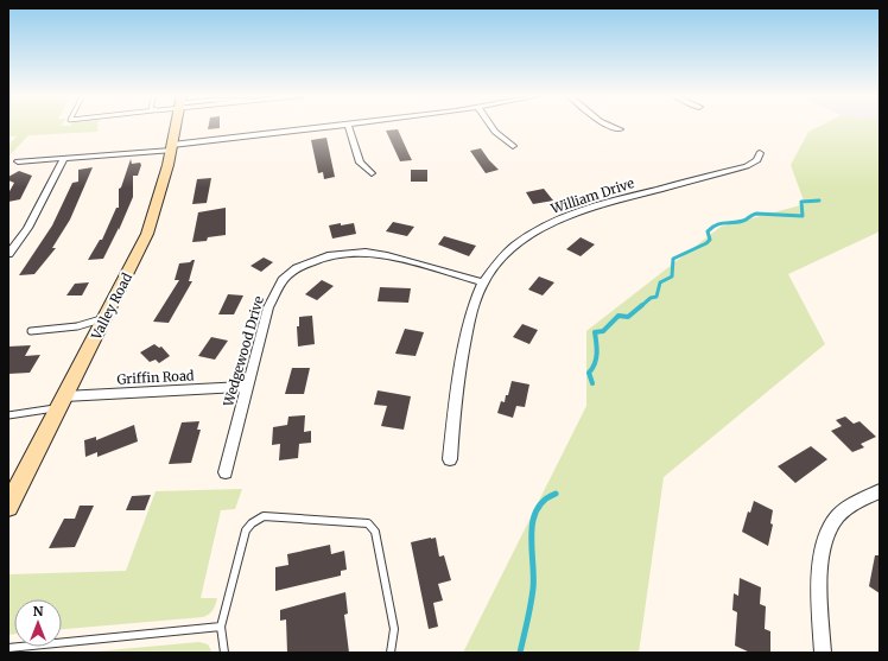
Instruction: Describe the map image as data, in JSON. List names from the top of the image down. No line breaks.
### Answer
{"streets":{"main road":["Valley Road"],"street":["William Drive","Wedgewood Drive","Griffin Road"]},"crossings":[["William Drive","Wedgewood Drive"],["Valley Road","Griffin Road"],["Wedgewood Drive","Griffin Road"]],"north":"top"}
